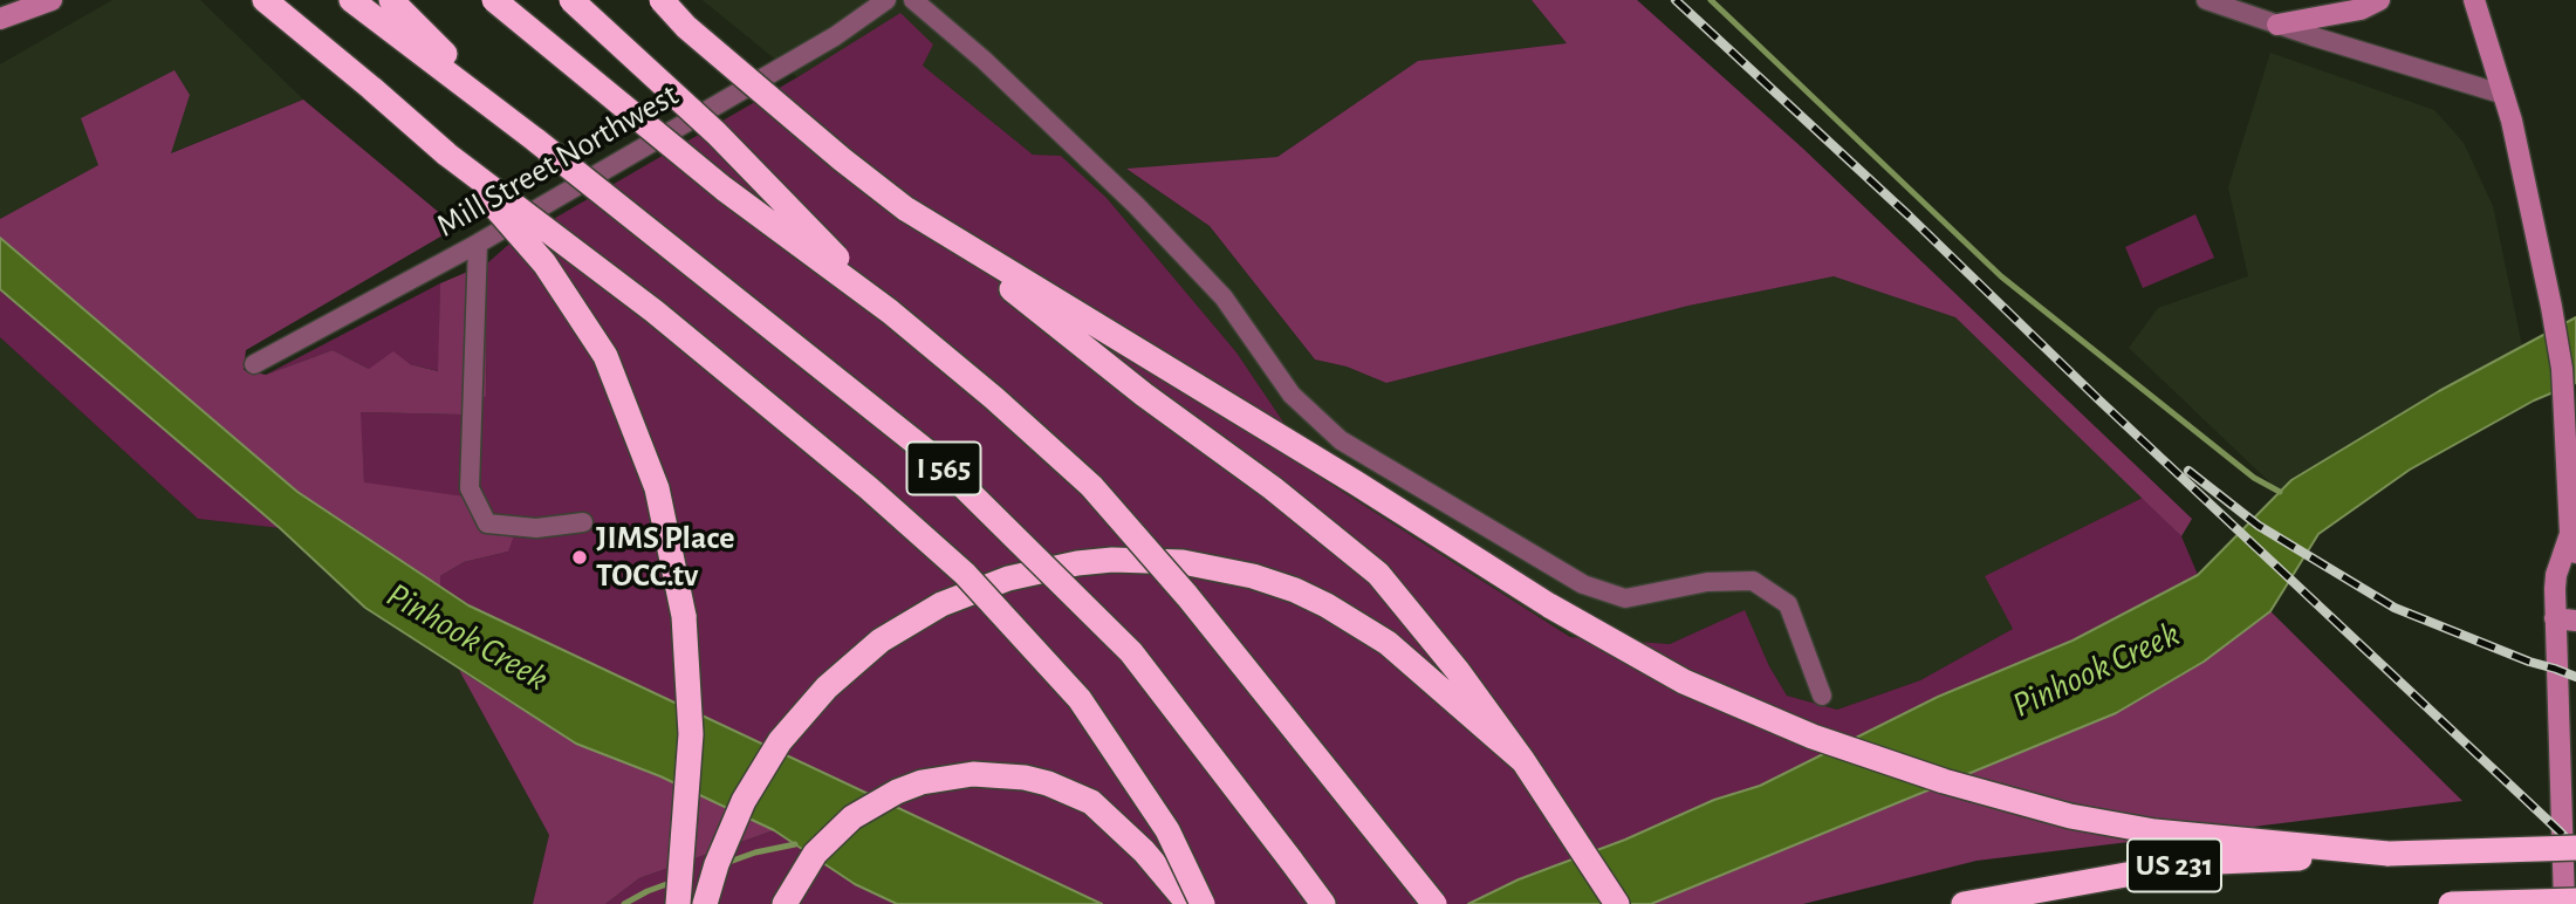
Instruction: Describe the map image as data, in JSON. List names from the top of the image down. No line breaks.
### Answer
{"streets":{"highway":["I 565","US 231"],"street":["Mill Street Northwest"]},"water":["Pinhook Creek"],"places":["JIMS Place TOCC.tv"]}
